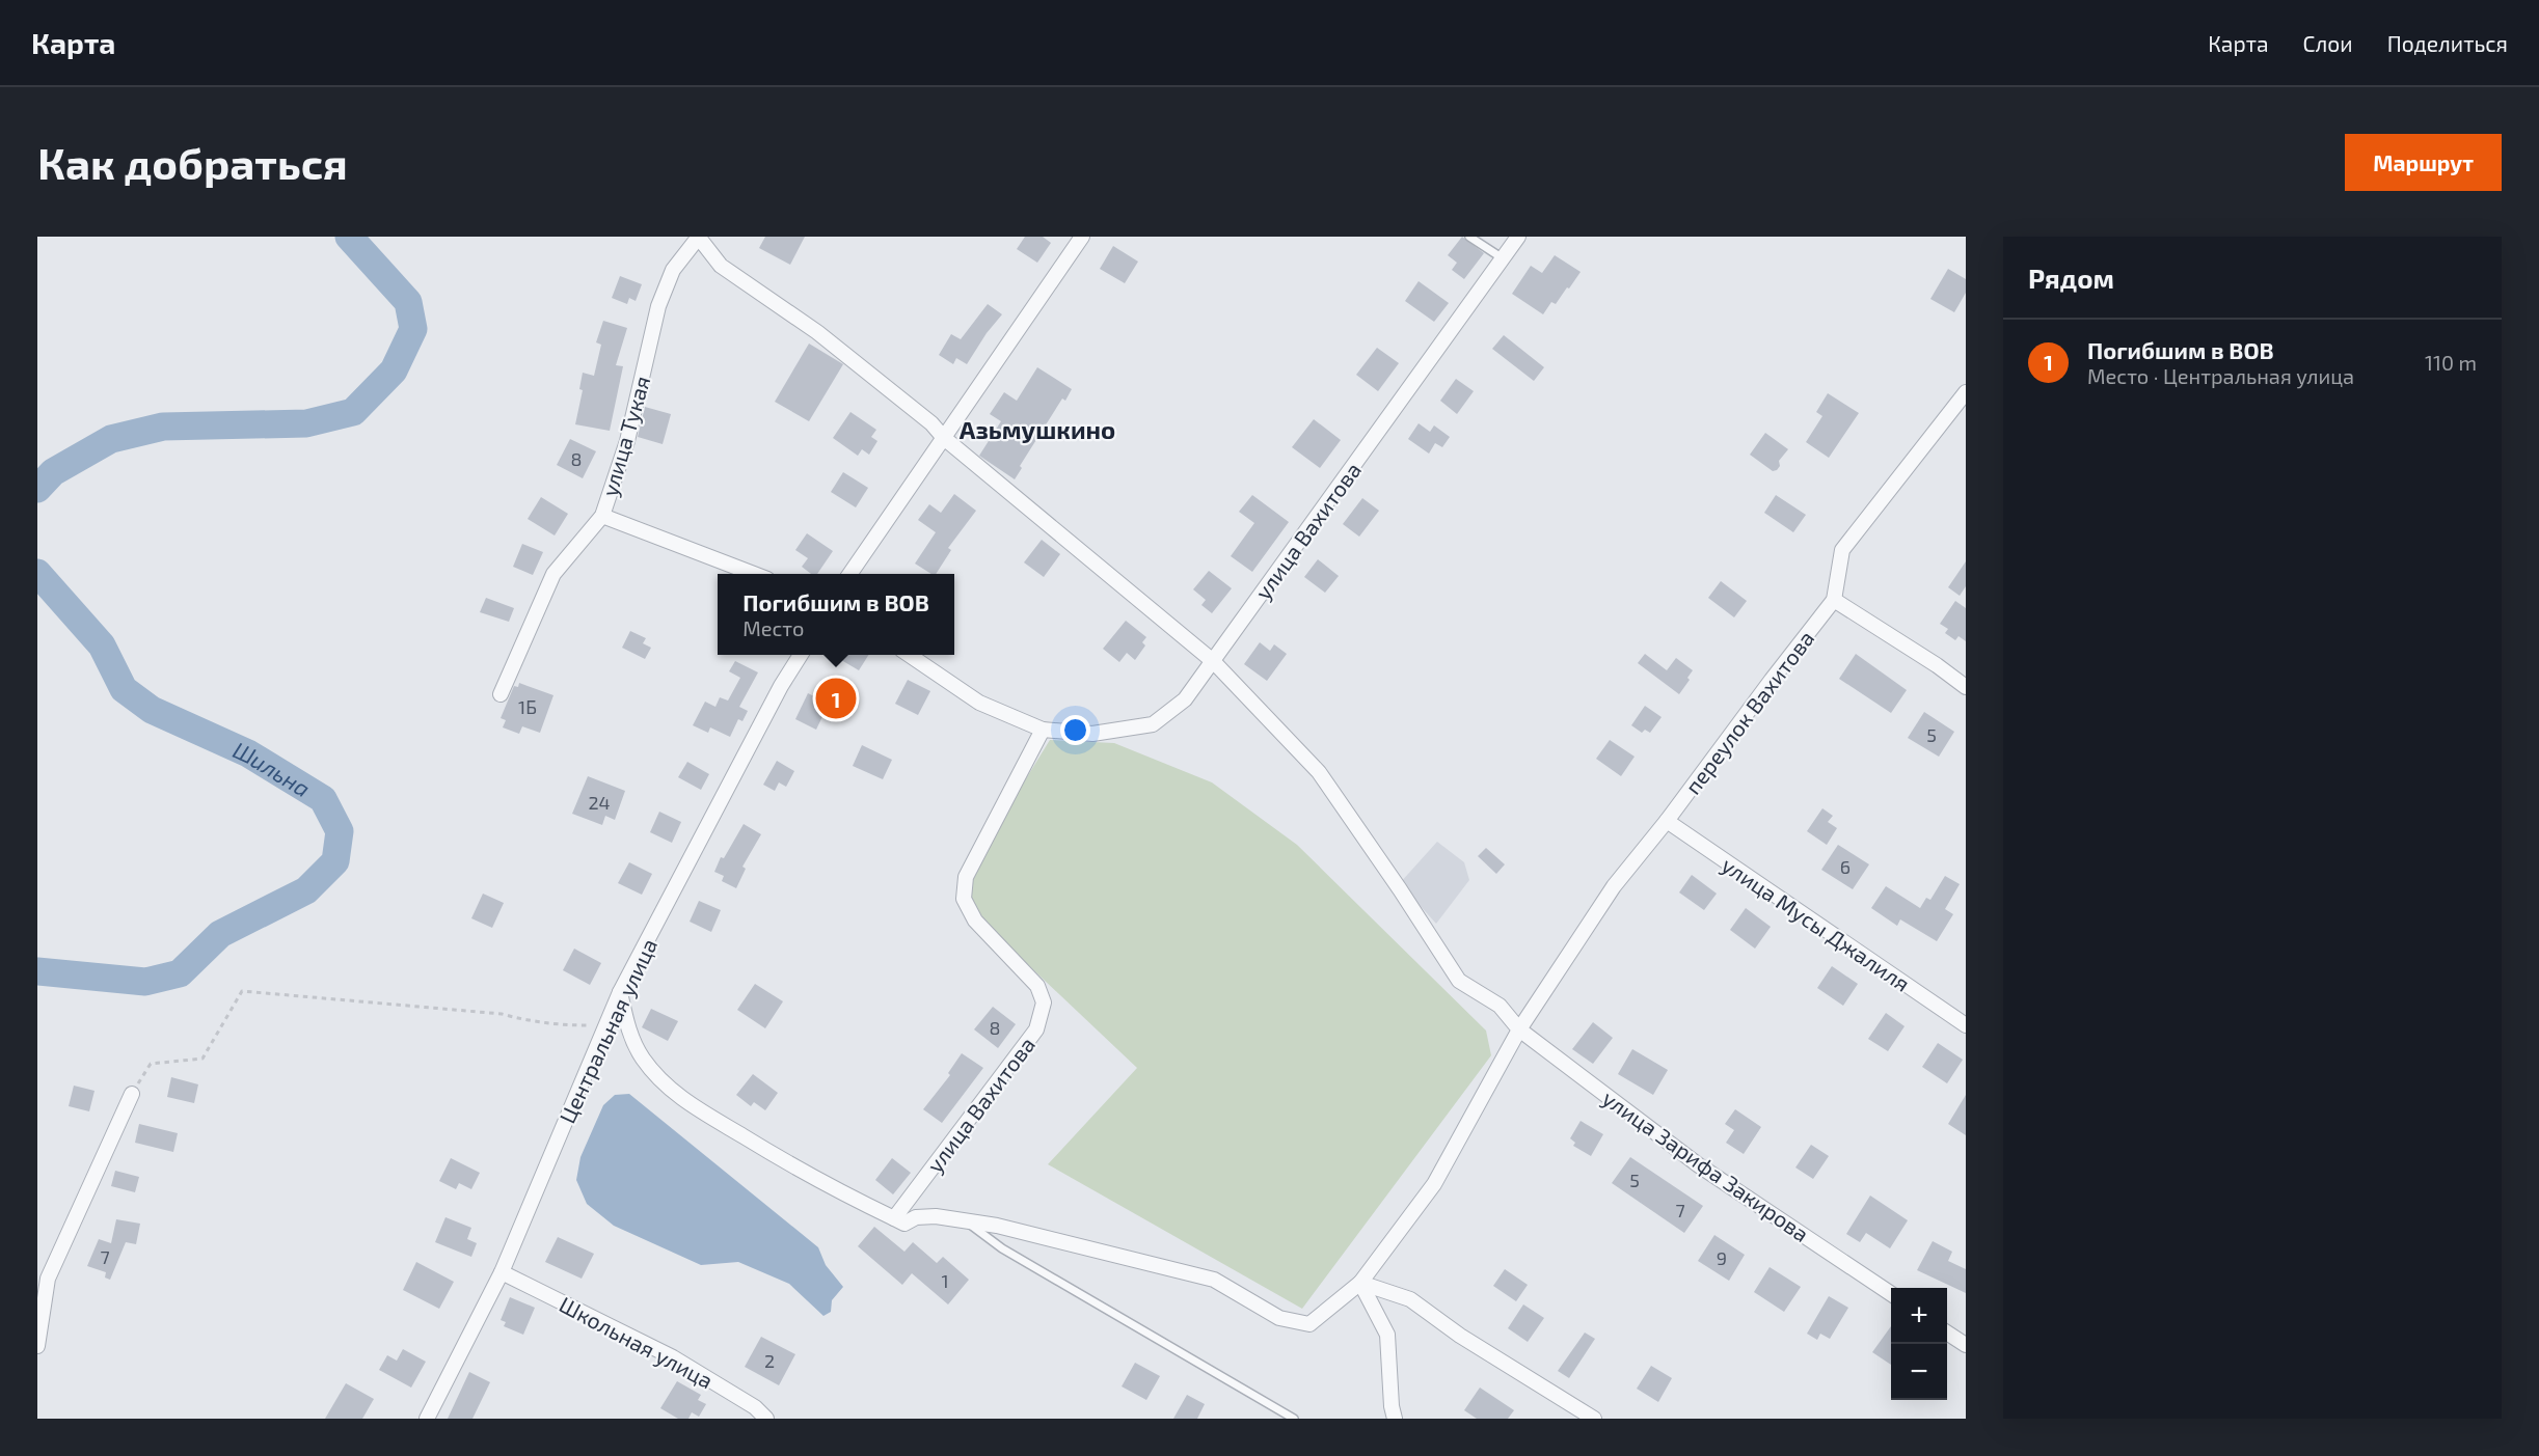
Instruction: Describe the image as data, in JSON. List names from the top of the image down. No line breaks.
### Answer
{"streets":{"street":["улица Тукая","улица Вахитова","переулок Вахитова","улица Мусы Джалиля","Центральная улица","улица Зарифа Закирова","Школьная улица"]},"crossings":[["улица Тукая","улица Зарифа Закирова"],["улица Вахитова","улица Зарифа Закирова"],["переулок Вахитова","улица Мусы Джалиля"],["переулок Вахитова","улица Зарифа Закирова"],["Центральная улица","Школьная улица"]],"districts":["Азьмушкино"],"water":["Шильна"],"house_numbers":["8","1Б","5","24","6","8","5","7","7","9","1","2"],"page":{"header":"Карта","nav":["Карта","Слои","Поделиться"],"buttons":"Маршрут","title":"Как добраться","heading":"Рядом","list":[{"mark":"1","name":"Погибшим в ВОВ","note":"Место · Центральная улица","value":"110 m"}],"popup":["Погибшим в ВОВ","Место"],"pins":"1","map_buttons":["+","−"]}}
